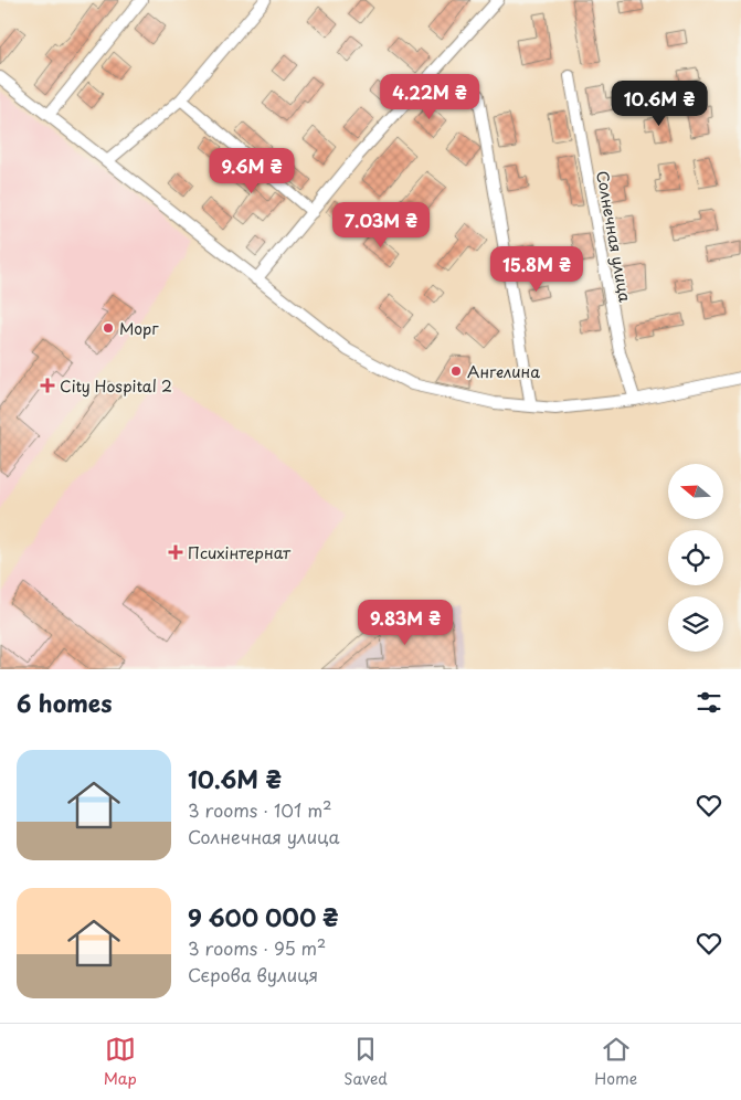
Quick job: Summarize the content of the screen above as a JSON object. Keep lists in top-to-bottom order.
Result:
{
  "streets": {
    "street": ["Солнечная улица"]
  },
  "places": {
    "other": ["Морг", "Ангелина"],
    "health": ["City Hospital 2", "Психінтернат"]
  },
  "north": "left",
  "page": {
    "price": [
      "4.22M ₴",
      "10.6M ₴",
      "9.6M ₴",
      "7.03M ₴",
      "15.8M ₴",
      "9.83M ₴"
    ],
    "heading": "6 homes",
    "list": [
      {
        "name": "10.6M ₴",
        "note": "3 rooms · 101 m² · Солнечная улица"
      },
      {
        "name": "9 600 000 ₴",
        "note": "3 rooms · 95 m² · Сєрова вулиця"
      }
    ],
    "tabs": ["Map", "Saved", "Home"]
  }
}
